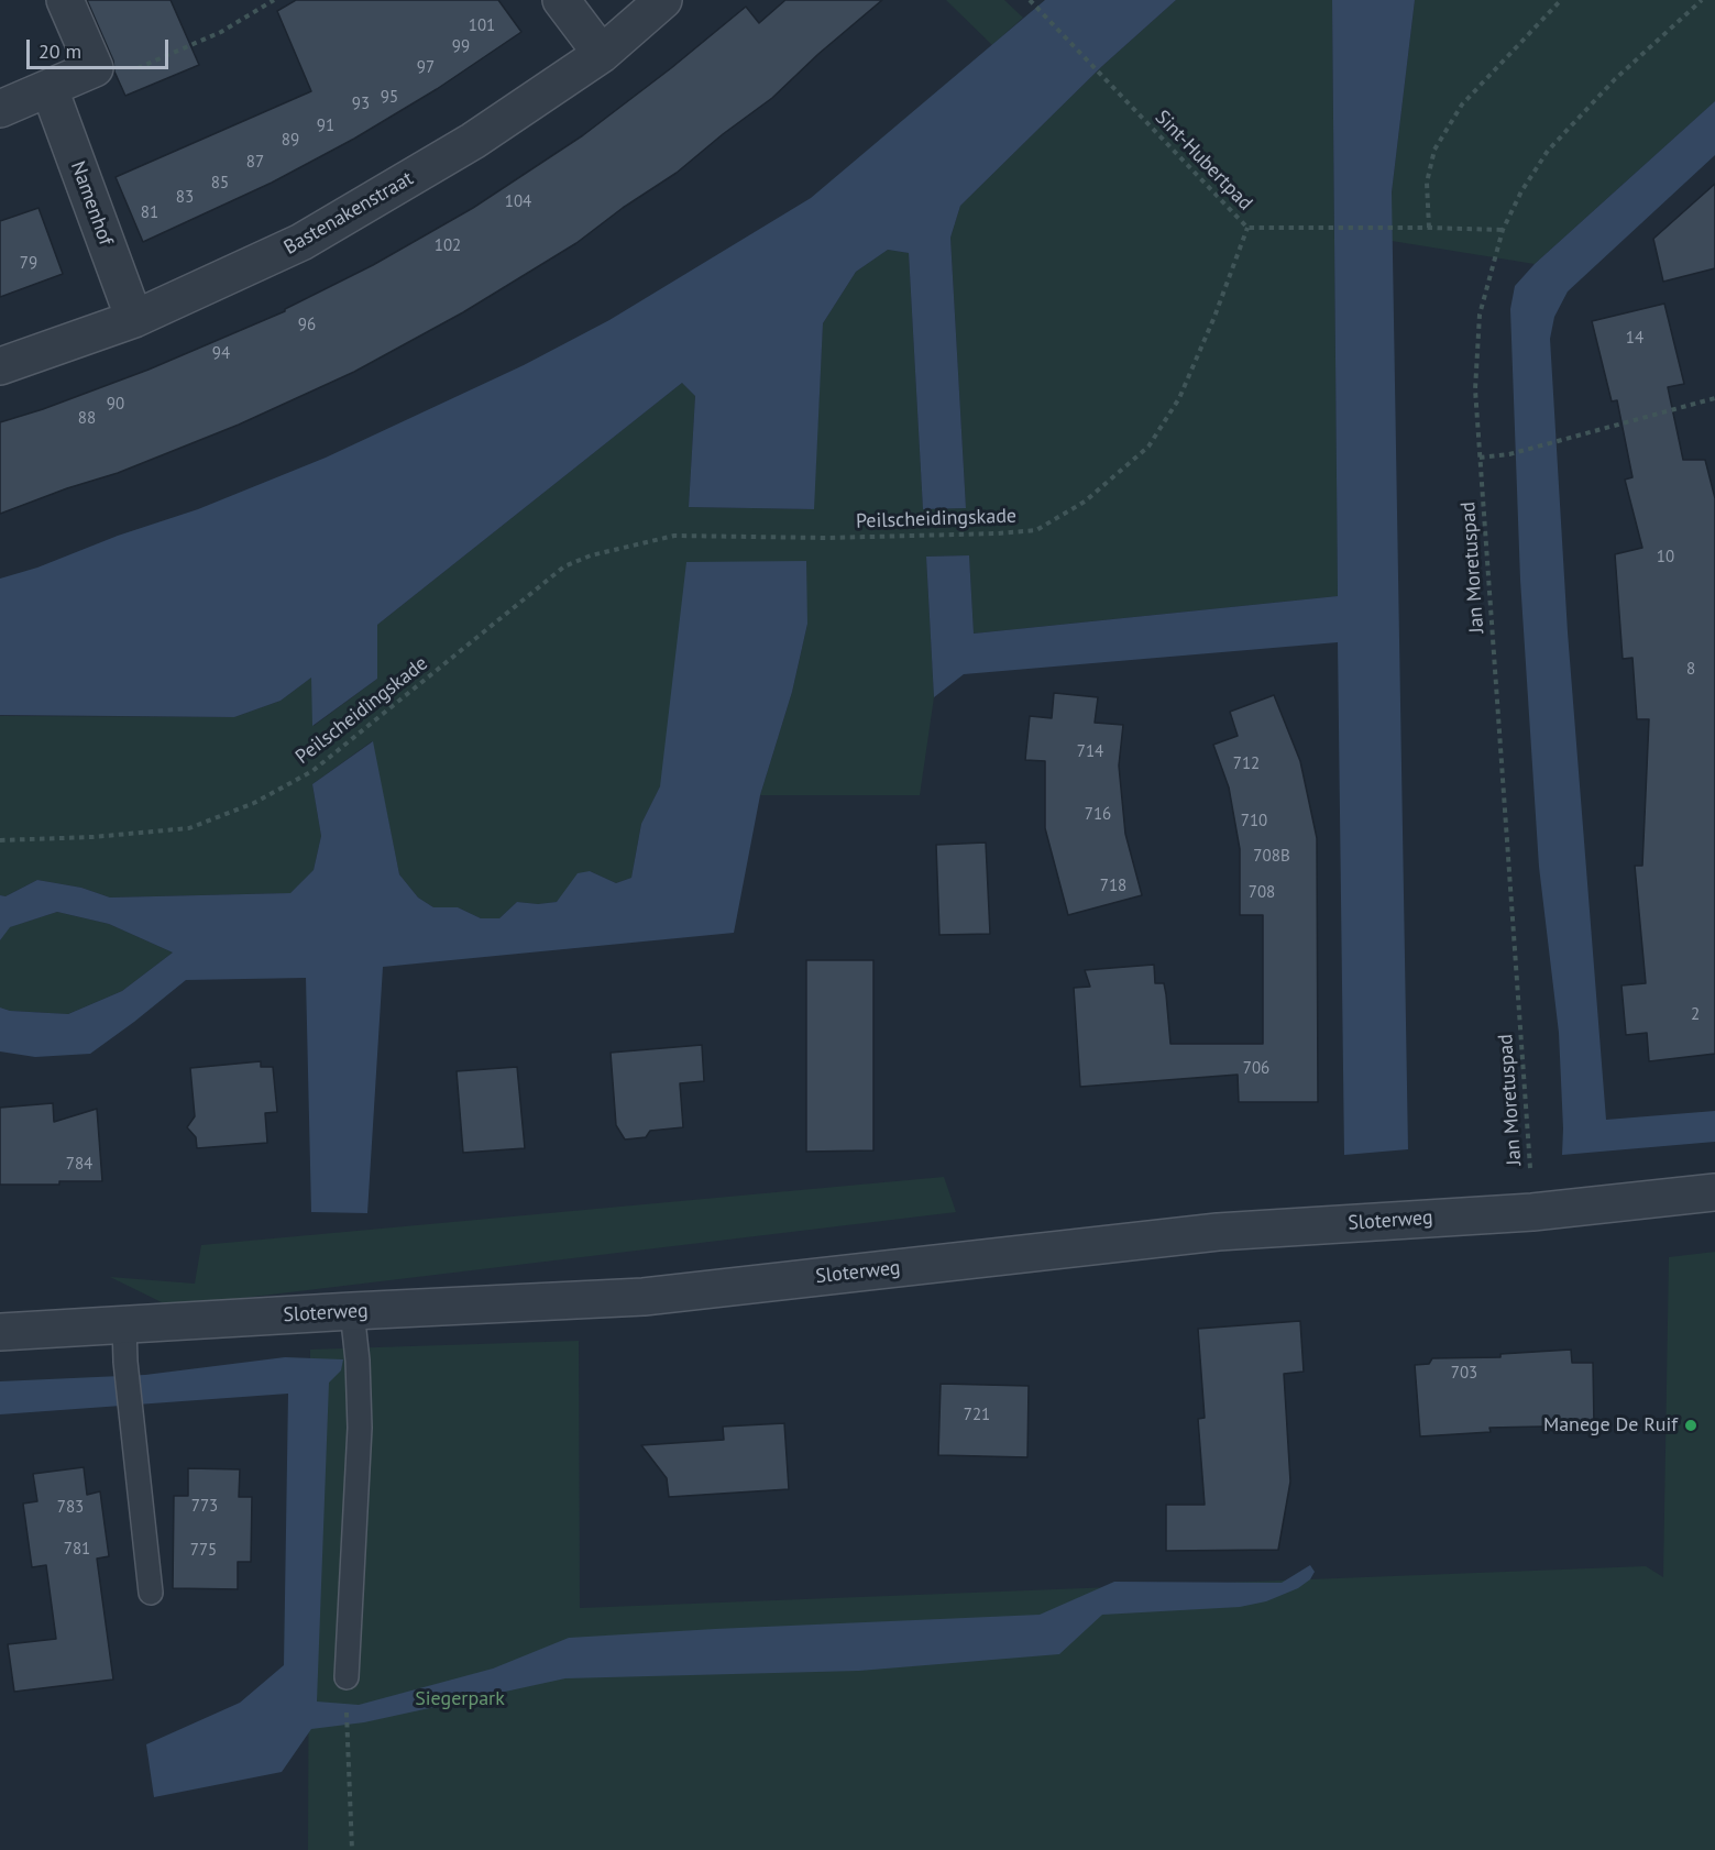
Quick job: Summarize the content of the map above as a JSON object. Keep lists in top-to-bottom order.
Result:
{
  "streets": {
    "street": ["Namenhof", "Bastenakenstraat", "Sloterweg"],
    "path": ["Sint-Hubertpad", "Peilscheidingskade", "Jan Moretuspad"]
  },
  "crossings": [
    ["Sint-Hubertpad", "Peilscheidingskade"],
    ["Sint-Hubertpad", "Jan Moretuspad"],
    ["Namenhof", "Bastenakenstraat"],
    ["Jan Moretuspad", "Sloterweg"]
  ],
  "parks": ["Siegerpark"],
  "places": ["Manege De Ruif"],
  "house_numbers": [
    "101",
    "99",
    "97",
    "95",
    "93",
    "91",
    "89",
    "87",
    "85",
    "83",
    "104",
    "81",
    "102",
    "79",
    "96",
    "14",
    "94",
    "90",
    "88",
    "10",
    "8",
    "714",
    "712",
    "716",
    "710",
    "708B",
    "718",
    "708",
    "2",
    "706",
    "784",
    "703",
    "721",
    "773",
    "783",
    "781",
    "775"
  ],
  "scale_bar": "20 m"
}
